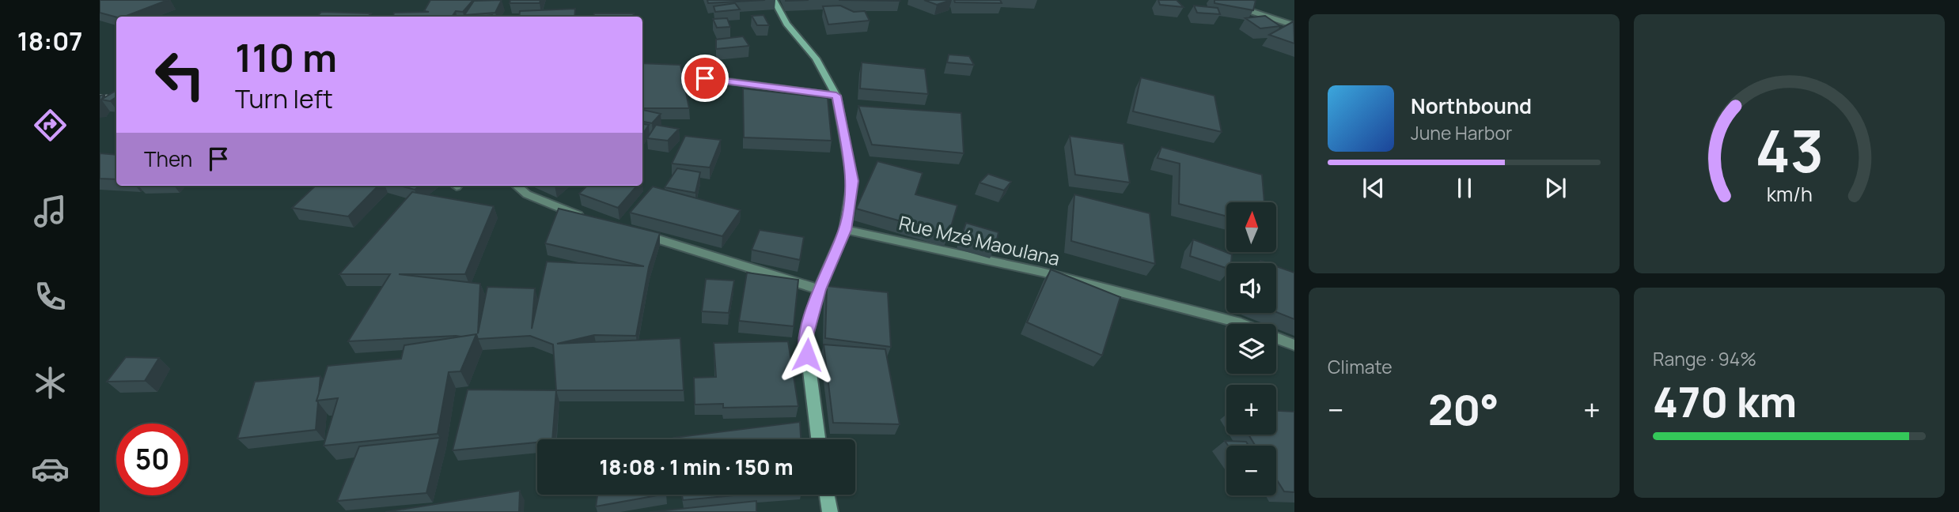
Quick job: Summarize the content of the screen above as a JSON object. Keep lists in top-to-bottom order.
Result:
{
  "streets": {
    "street": ["Rue Mzé Maoulana"]
  },
  "north": "top",
  "page": {
    "tabs": "18:07",
    "turn": ["110 m", "Turn left"],
    "song": ["Northbound", "June Harbor"],
    "then": "Then",
    "map_buttons": ["+", "−"],
    "tile": [
      "Climate",
      ["Range · 94%", "470 km"]
    ],
    "heat": ["−", "20°", "+"],
    "limit": "50",
    "trip": "18:08 · 1 min · 150 m",
    "gauge": ["43", "km/h"]
  }
}
